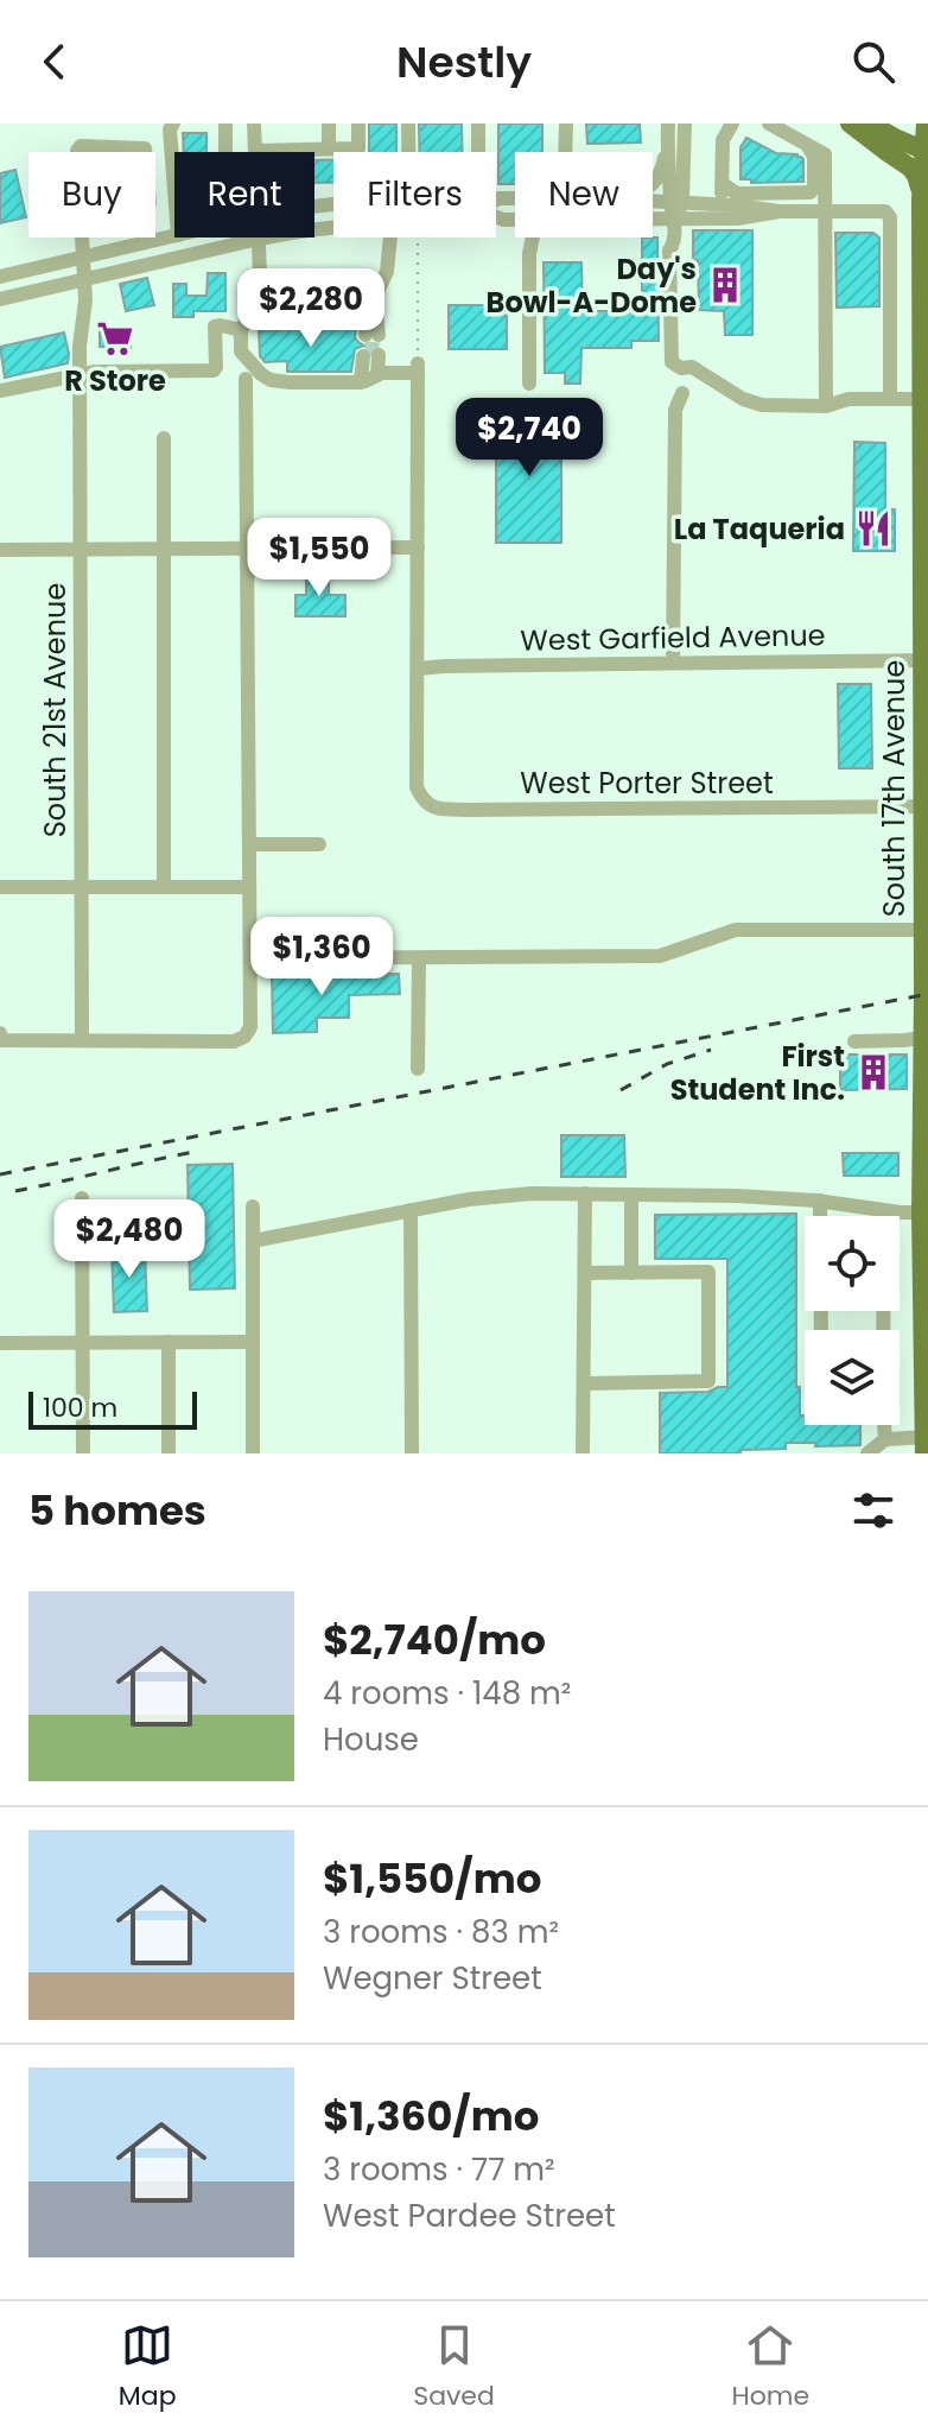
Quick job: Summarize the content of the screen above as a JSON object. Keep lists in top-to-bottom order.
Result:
{
  "streets": {
    "main road": ["South 17th Avenue"],
    "street": ["West Garfield Avenue", "South 21st Avenue", "West Porter Street"]
  },
  "crossings": [
    ["West Garfield Avenue", "West Porter Street"],
    ["West Garfield Avenue", "South 17th Avenue"],
    ["West Porter Street", "South 17th Avenue"]
  ],
  "places": {
    "building": ["Day's Bowl-A-Dome", "First Student Inc."],
    "supermarket": ["R Store"],
    "restaurant": ["La Taqueria"]
  },
  "scale_bar": "100 m",
  "page": {
    "header": "Nestly",
    "chip": [
      "Buy",
      "Rent",
      "Filters",
      "New"
    ],
    "price": [
      "$2,280",
      "$2,740",
      "$1,550",
      "$1,360",
      "$2,480"
    ],
    "scale": "100 m",
    "heading": "5 homes",
    "list": [
      {
        "name": "$2,740/mo",
        "note": "4 rooms · 148 m² · House"
      },
      {
        "name": "$1,550/mo",
        "note": "3 rooms · 83 m² · Wegner Street"
      },
      {
        "name": "$1,360/mo",
        "note": "3 rooms · 77 m² · West Pardee Street"
      }
    ],
    "tabs": ["Map", "Saved", "Home"]
  }
}
